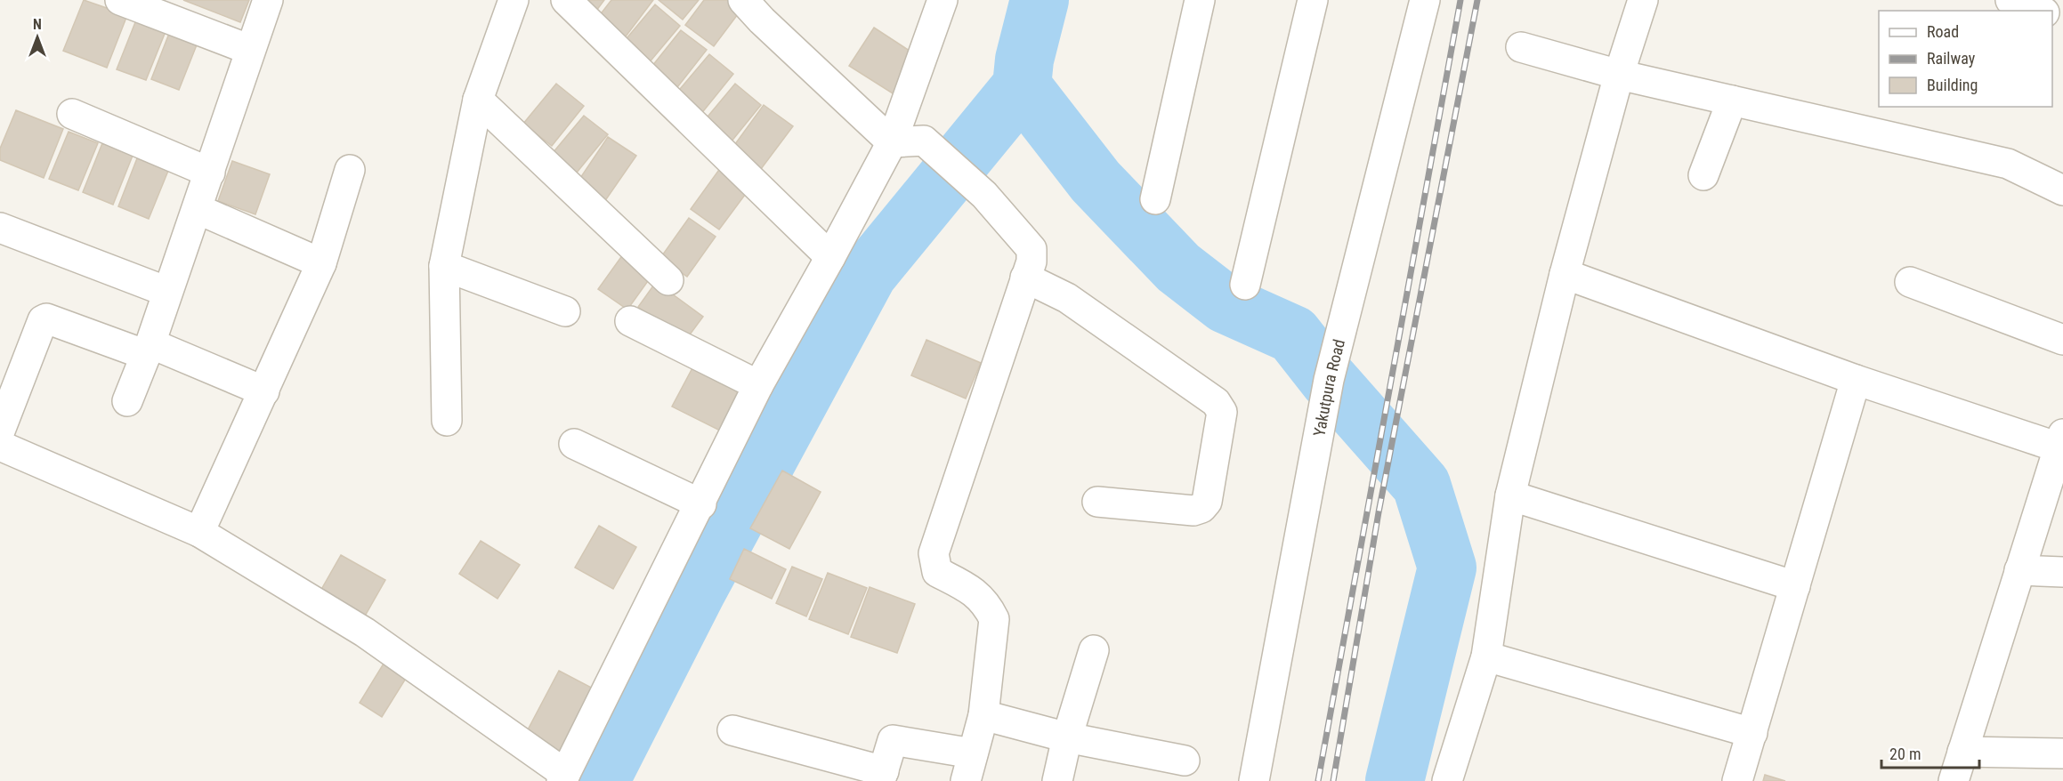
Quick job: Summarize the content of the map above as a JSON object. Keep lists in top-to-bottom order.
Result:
{
  "streets": {
    "street": ["Yakutpura Road"]
  },
  "legend": ["Road", "Railway", "Building"],
  "scale_bar": "20 m",
  "north": "top"
}
